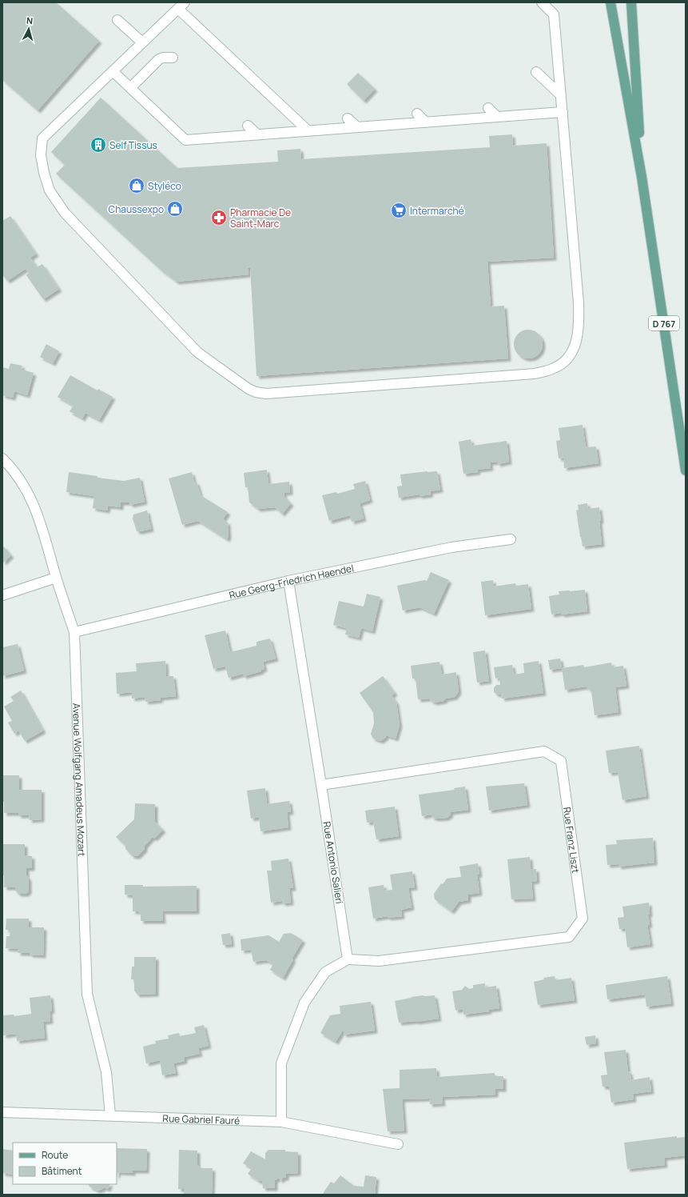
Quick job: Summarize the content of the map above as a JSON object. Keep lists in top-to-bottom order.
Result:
{
  "streets": {
    "main road": ["D 767"],
    "street": [
      "Rue Georg-Friedrich Haendel",
      "Avenue Wolfgang Amadeus Mozart",
      "Rue Franz Liszt",
      "Rue Antonio Salieri",
      "Rue Gabriel Fauré"
    ]
  },
  "crossings": [
    ["Rue Georg-Friedrich Haendel", "Avenue Wolfgang Amadeus Mozart"],
    ["Rue Georg-Friedrich Haendel", "Rue Antonio Salieri"],
    ["Avenue Wolfgang Amadeus Mozart", "Rue Gabriel Fauré"],
    ["Rue Franz Liszt", "Rue Antonio Salieri"]
  ],
  "places": {
    "building": ["Self Tissus"],
    "shop": ["Styléco", "Chaussexpo"],
    "supermarket": ["Intermarché"],
    "pharmacy": ["Pharmacie De Saint-Marc"]
  },
  "legend": ["Route", "Bâtiment"],
  "north": "top"
}
